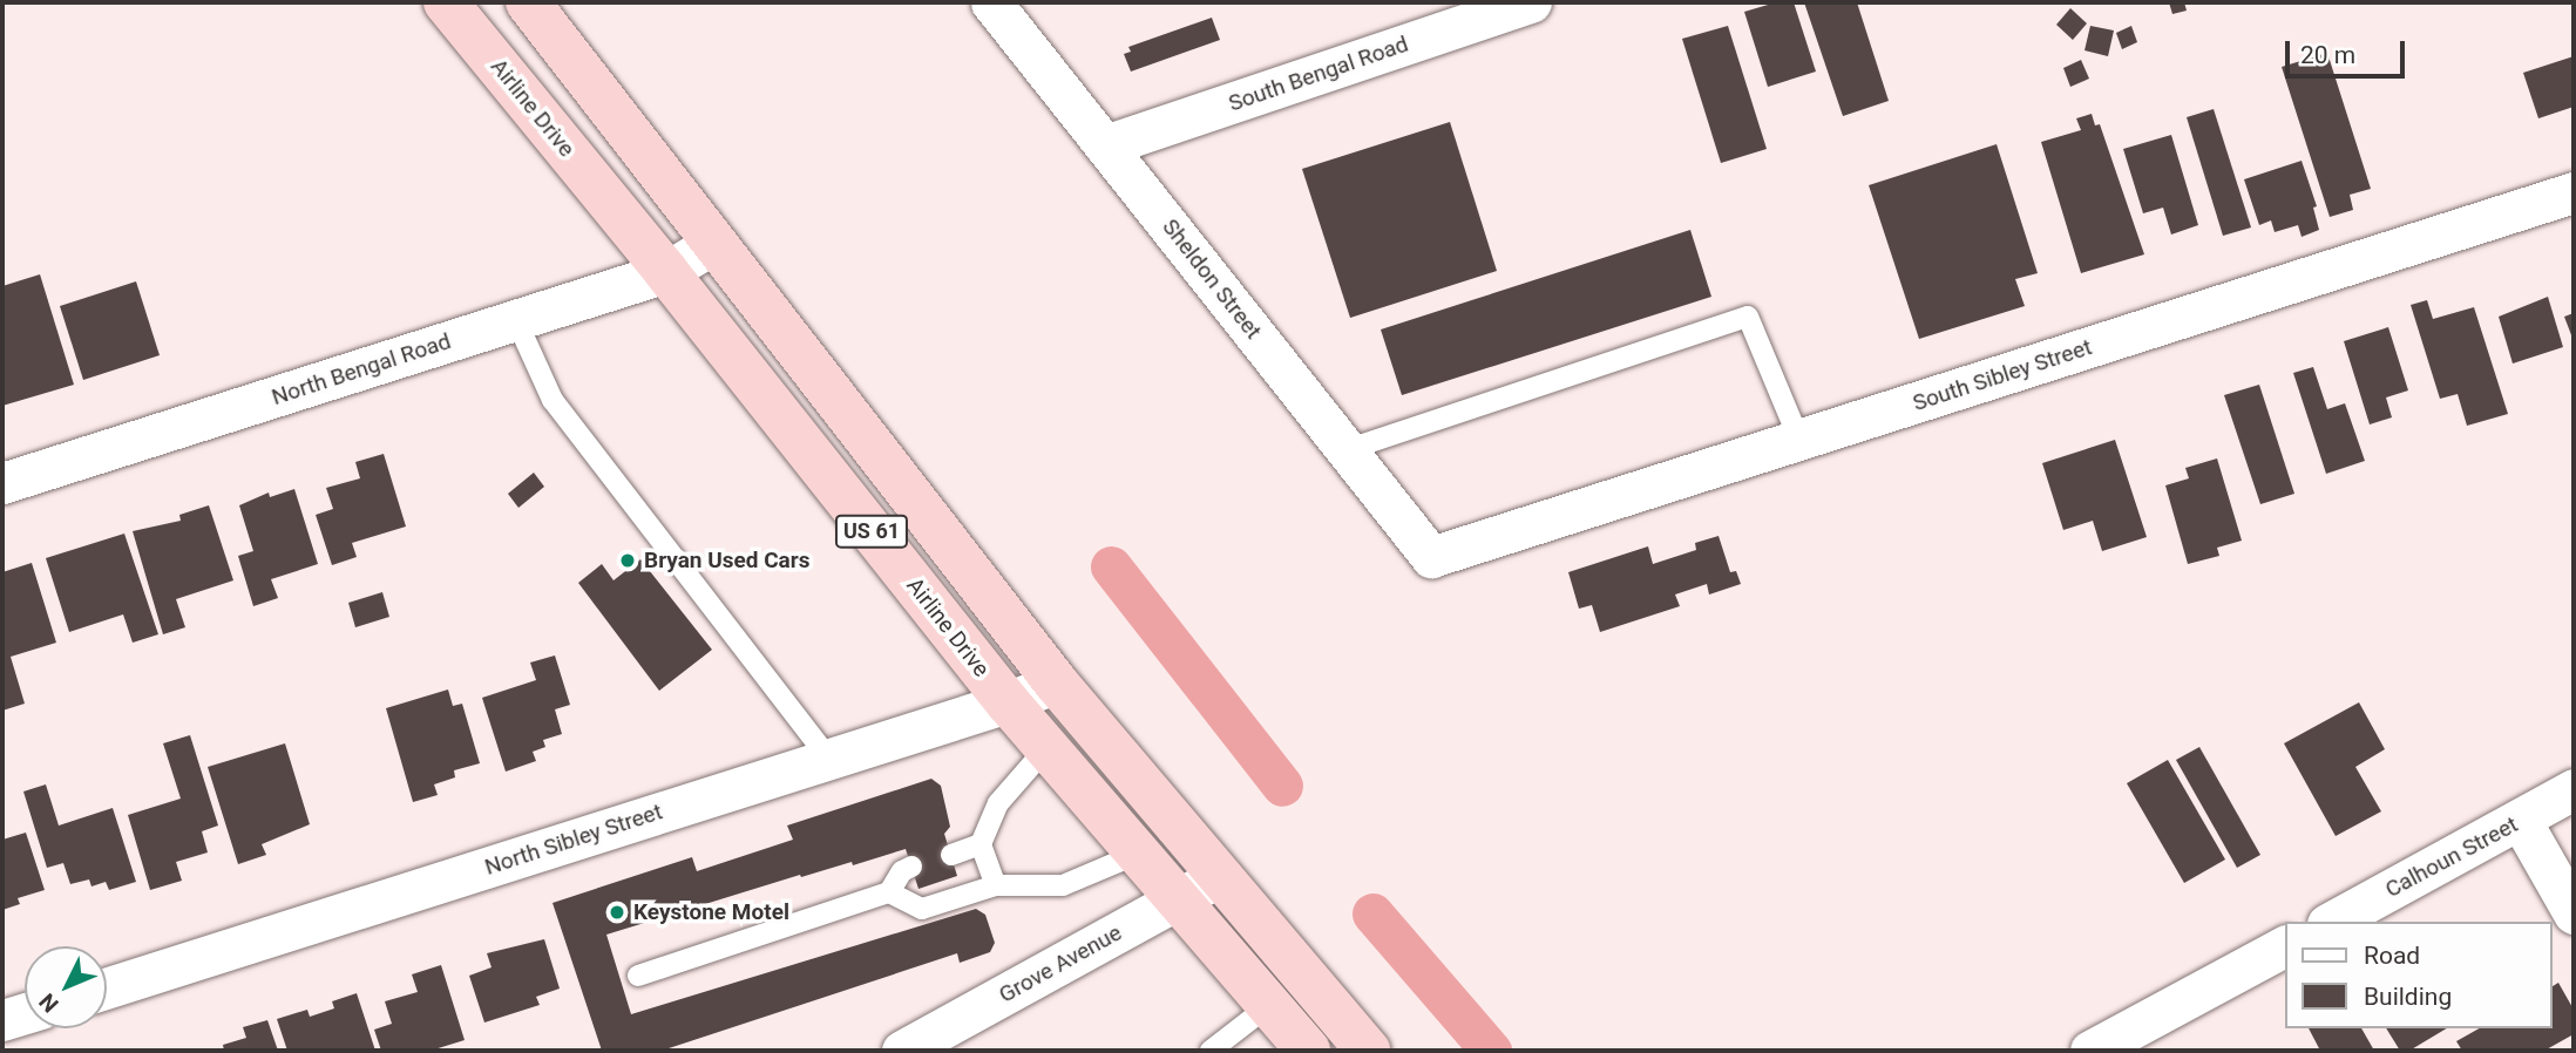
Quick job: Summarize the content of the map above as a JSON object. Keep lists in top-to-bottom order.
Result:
{
  "streets": {
    "highway": ["Airline Drive", "US 61"],
    "street": [
      "South Bengal Road",
      "Sheldon Street",
      "North Bengal Road",
      "South Sibley Street",
      "North Sibley Street",
      "Calhoun Street",
      "Grove Avenue"
    ]
  },
  "crossings": [
    ["South Bengal Road", "Sheldon Street"],
    ["Airline Drive", "North Bengal Road"],
    ["Airline Drive", "North Sibley Street"],
    ["Airline Drive", "Grove Avenue"],
    ["Sheldon Street", "South Sibley Street"],
    ["North Bengal Road", "US 61"],
    ["US 61", "North Sibley Street"],
    ["US 61", "Grove Avenue"]
  ],
  "places": ["Bryan Used Cars", "Keystone Motel"],
  "legend": ["Road", "Building"],
  "scale_bar": "20 m",
  "north": "bottom left"
}
